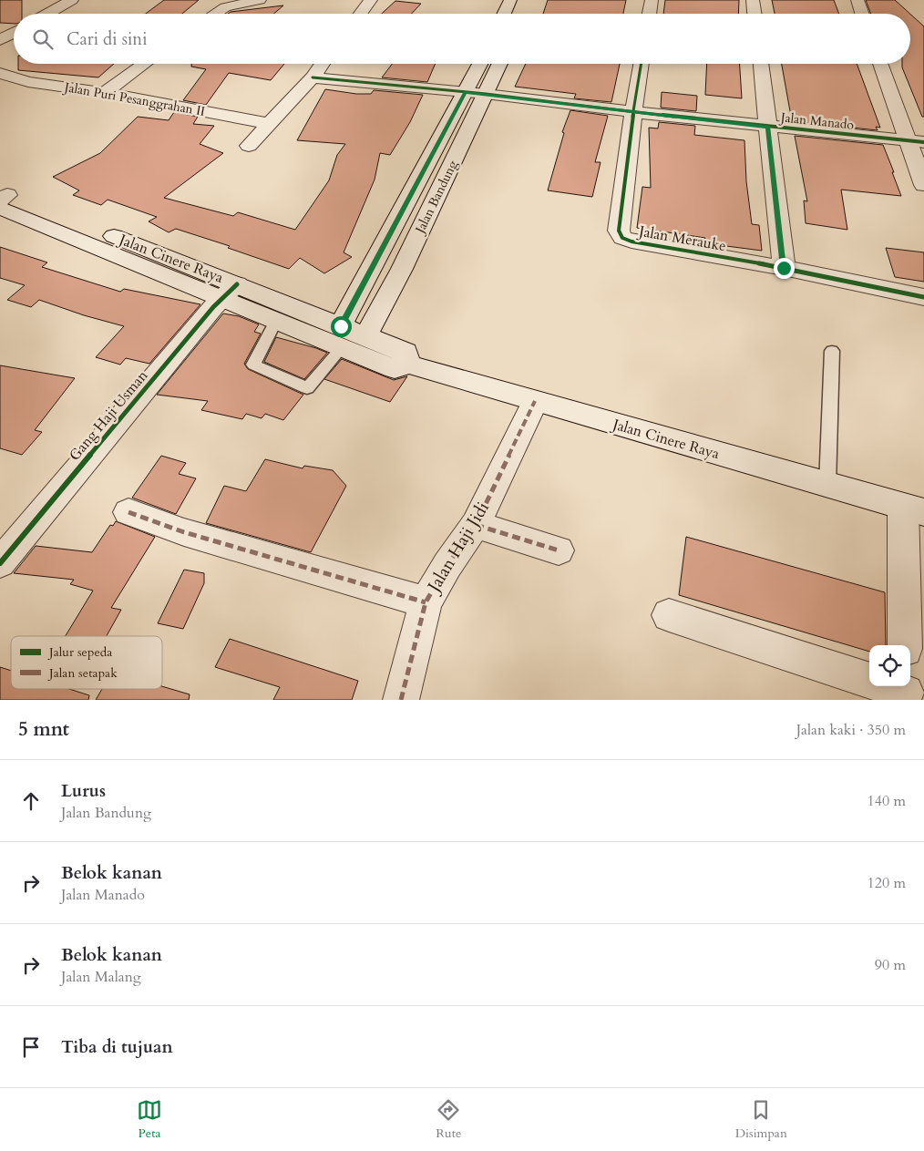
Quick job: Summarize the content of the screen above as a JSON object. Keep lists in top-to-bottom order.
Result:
{
  "streets": {
    "street": [
      "Jalan Puri Pesanggrahan II",
      "Jalan Manado",
      "Jalan Bandung",
      "Jalan Merauke",
      "Jalan Cinere Raya",
      "Gang Haji Usman",
      "Jalan Haji Jidi"
    ]
  },
  "crossings": [
    ["Jalan Manado", "Jalan Bandung"],
    ["Jalan Manado", "Jalan Merauke"],
    ["Jalan Bandung", "Jalan Cinere Raya"],
    ["Jalan Cinere Raya", "Gang Haji Usman"],
    ["Jalan Cinere Raya", "Jalan Haji Jidi"]
  ],
  "legend": ["Jalur sepeda", "Jalan setapak"],
  "page": {
    "search": "Cari di sini",
    "heading": ["5 mnt", "Jalan kaki · 350 m"],
    "list": [
      ["Lurus", "Jalan Bandung", "140 m"],
      ["Belok kanan", "Jalan Manado", "120 m"],
      ["Belok kanan", "Jalan Malang", "90 m"],
      "Tiba di tujuan"
    ],
    "nav": ["Peta", "Rute", "Disimpan"]
  }
}
